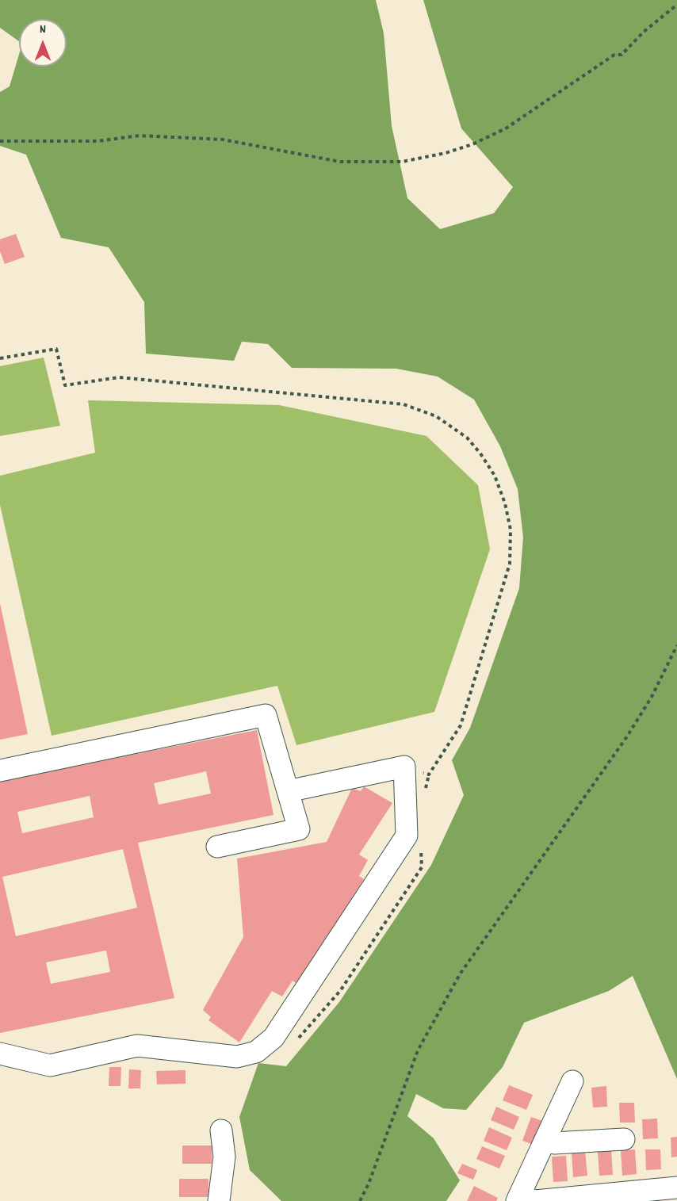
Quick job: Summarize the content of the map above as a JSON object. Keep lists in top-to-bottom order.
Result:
{
  "north": "top"
}
